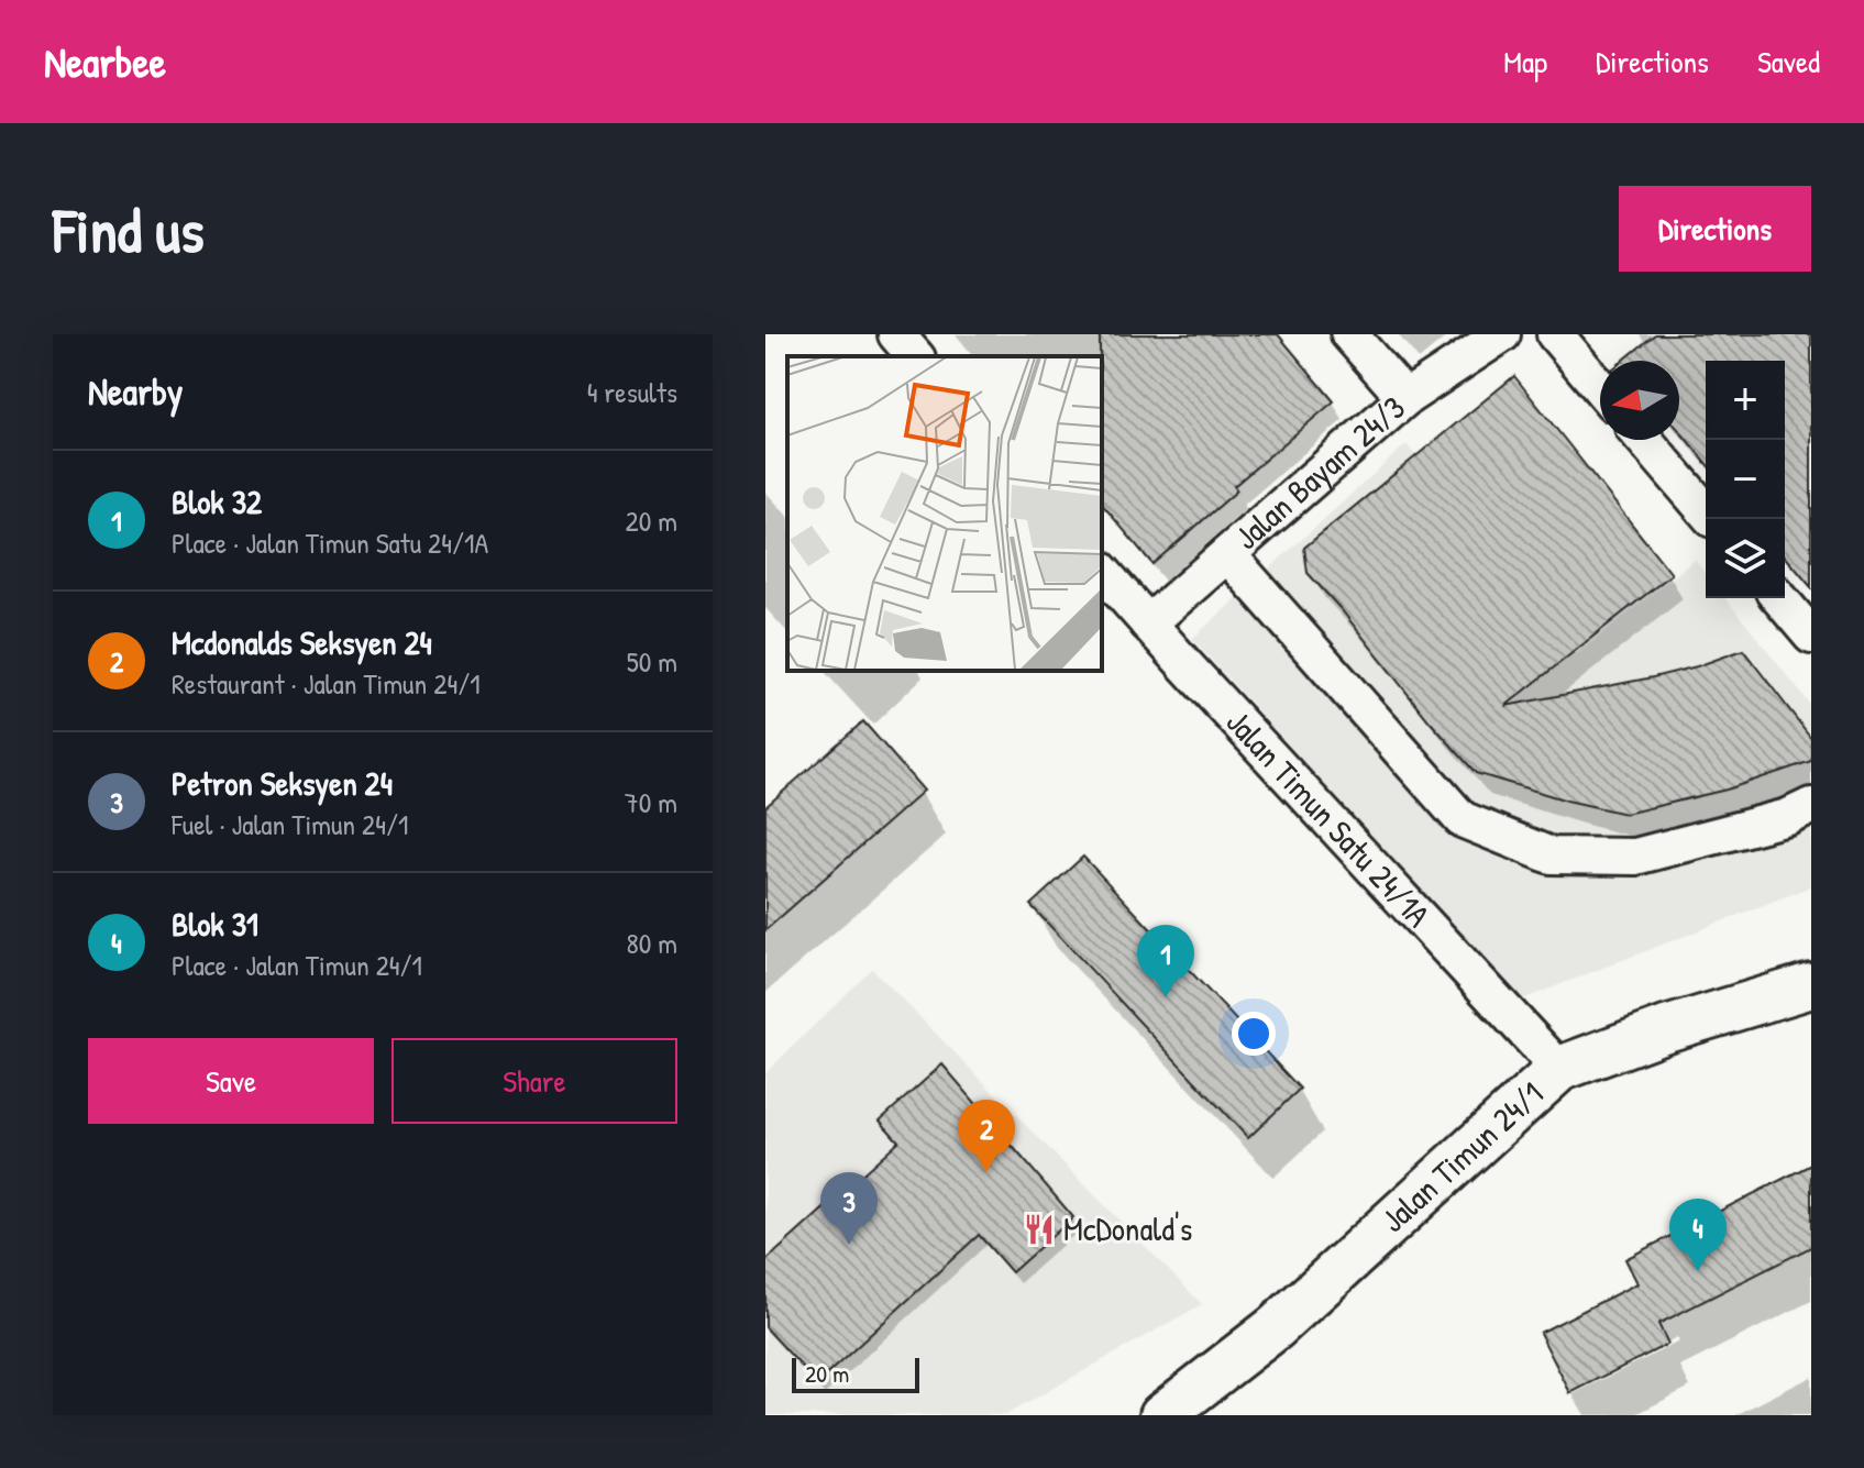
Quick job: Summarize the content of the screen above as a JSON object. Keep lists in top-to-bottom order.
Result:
{
  "streets": {
    "street": ["Jalan Bayam 24/3", "Jalan Timun Satu 24/1A", "Jalan Timun 24/1"]
  },
  "crossings": [
    ["Jalan Bayam 24/3", "Jalan Timun Satu 24/1A"],
    ["Jalan Timun Satu 24/1A", "Jalan Timun 24/1"]
  ],
  "places": {
    "restaurant": ["McDonald's"]
  },
  "scale_bar": "20 m",
  "north": "left",
  "page": {
    "header": "Nearbee",
    "nav": ["Map", "Directions", "Saved"],
    "buttons": [
      "Directions",
      ["Save", "Share"]
    ],
    "title": "Find us",
    "heading": ["Nearby", "4 results"],
    "map_buttons": ["+", "−"],
    "list": [
      {
        "mark": "1",
        "name": "Blok 32",
        "note": "Place · Jalan Timun Satu 24/1A",
        "value": "20 m"
      },
      {
        "mark": "2",
        "name": "Mcdonalds Seksyen 24",
        "note": "Restaurant · Jalan Timun 24/1",
        "value": "50 m"
      },
      {
        "mark": "3",
        "name": "Petron Seksyen 24",
        "note": "Fuel · Jalan Timun 24/1",
        "value": "70 m"
      },
      {
        "mark": "4",
        "name": "Blok 31",
        "note": "Place · Jalan Timun 24/1",
        "value": "80 m"
      }
    ],
    "pins": [
      "1",
      "2",
      "3",
      "4"
    ],
    "scale": "20 m"
  }
}
